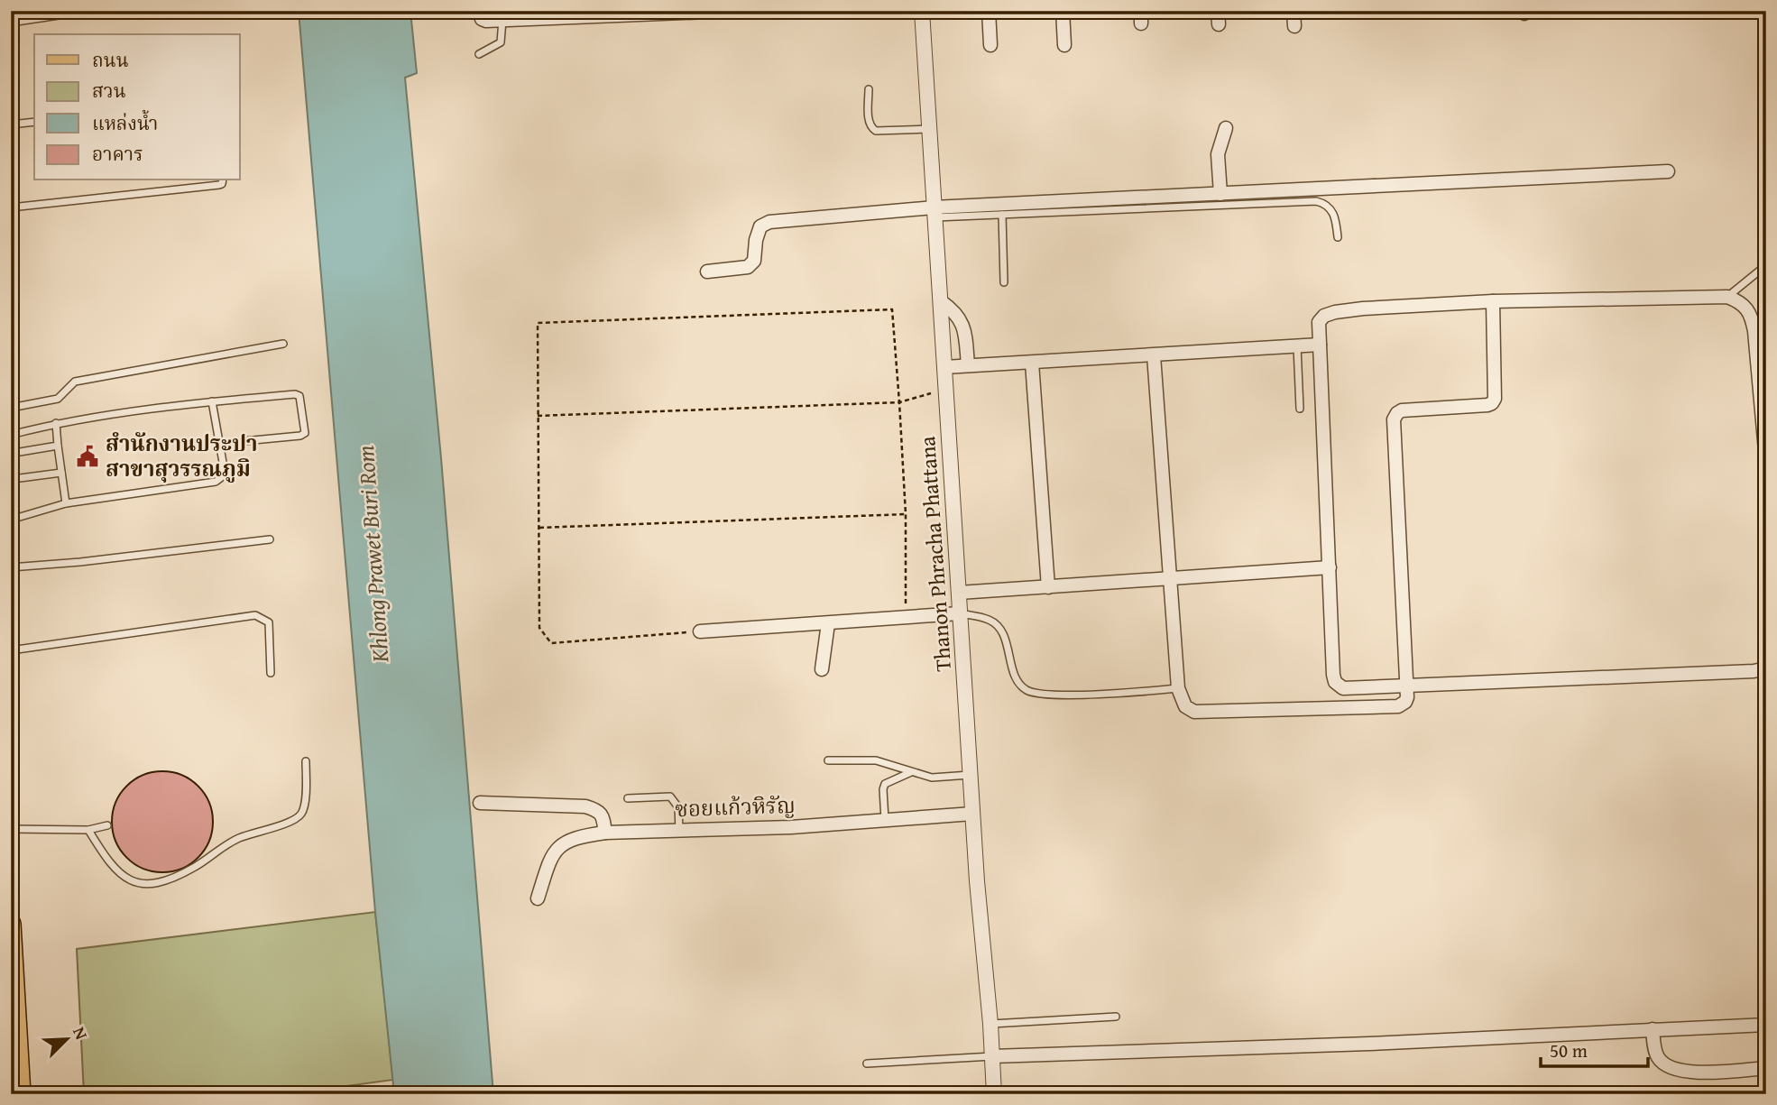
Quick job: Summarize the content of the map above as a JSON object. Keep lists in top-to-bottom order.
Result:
{
  "streets": {
    "street": ["Thanon Phracha Phattana", "ซอยแก้วหิรัญ"]
  },
  "crossings": [
    ["Thanon Phracha Phattana", "ซอยแก้วหิรัญ"]
  ],
  "water": ["Khlong Prawet Buri Rom"],
  "places": {
    "public building": ["สำนักงานประปา สาขาสุวรรณภูมิ"]
  },
  "legend": [
    "ถนน",
    "สวน",
    "แหล่งน้ำ",
    "อาคาร"
  ],
  "scale_bar": "50 m",
  "north": "top right"
}
